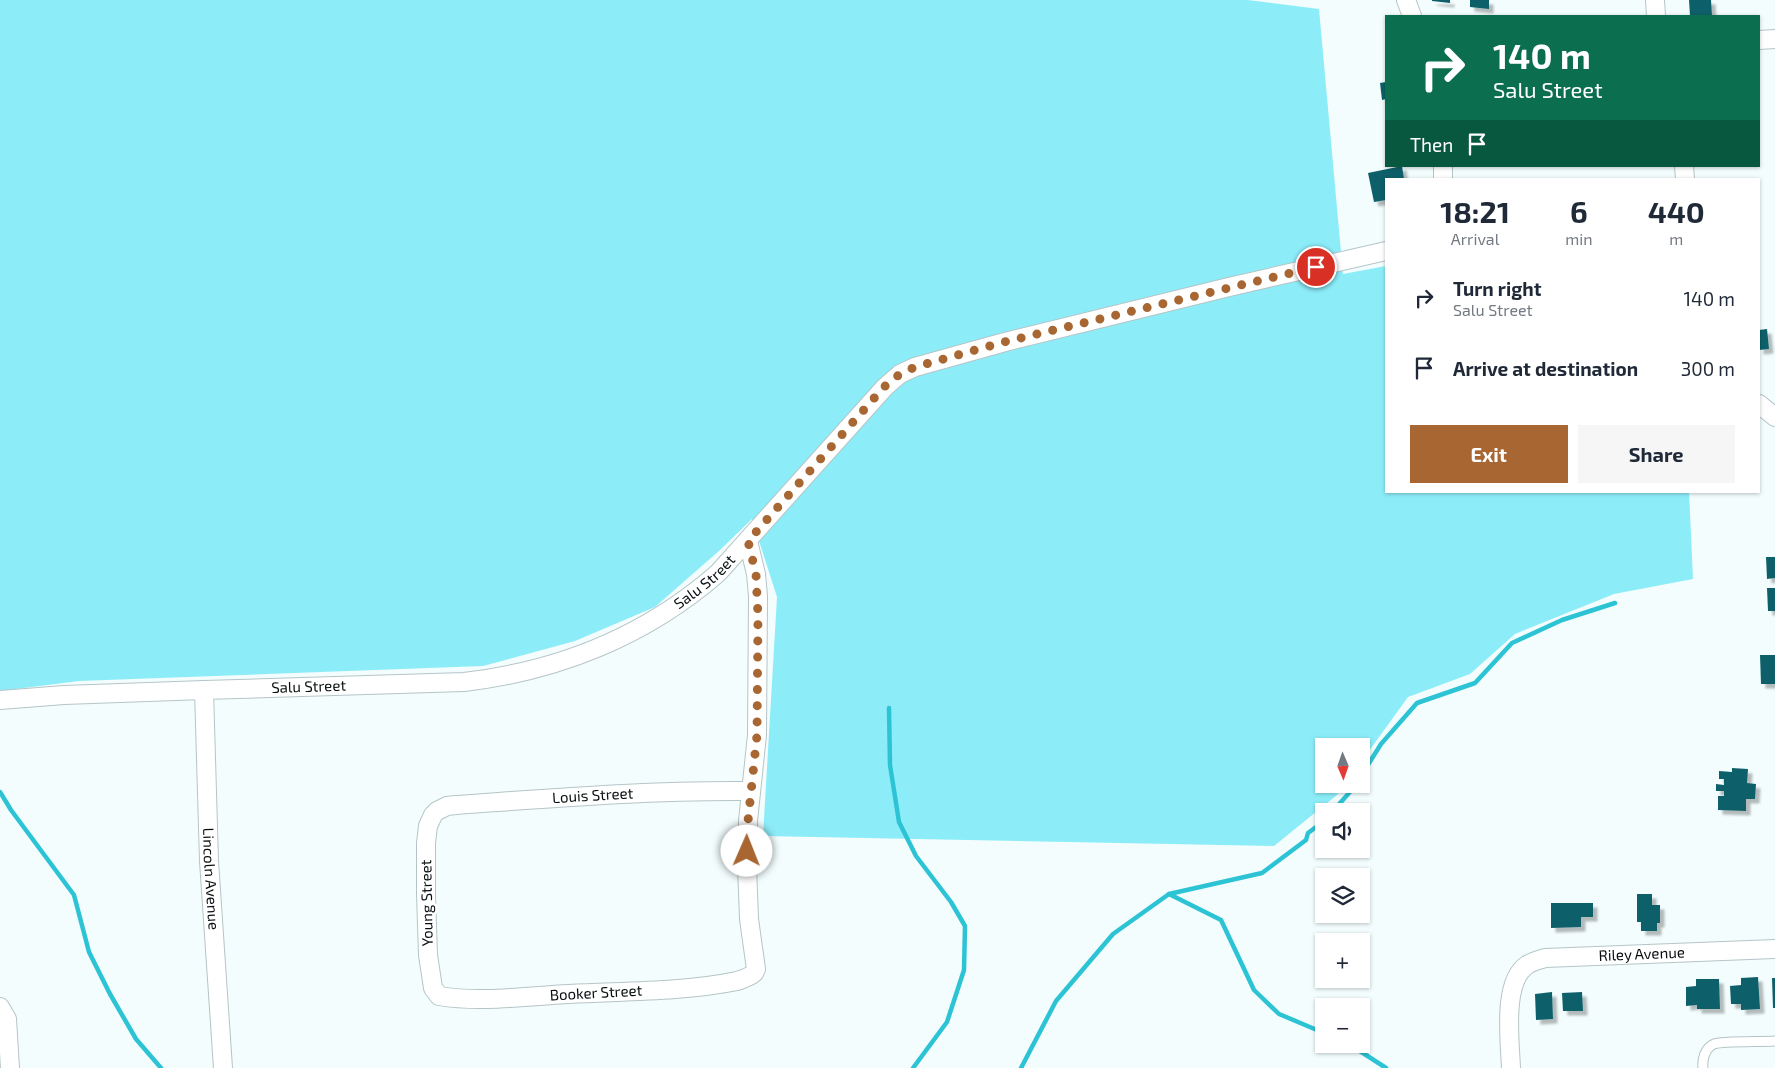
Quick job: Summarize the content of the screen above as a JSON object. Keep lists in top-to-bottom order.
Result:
{
  "streets": {
    "street": [
      "Salu Street",
      "Louis Street",
      "Lincoln Avenue",
      "Young Street",
      "Riley Avenue",
      "Booker Street"
    ]
  },
  "crossings": [
    ["Salu Street", "Lincoln Avenue"],
    ["Louis Street", "Young Street"],
    ["Louis Street", "Booker Street"],
    ["Young Street", "Booker Street"]
  ],
  "north": "bottom",
  "page": {
    "turn": ["140 m", "Salu Street"],
    "then": "Then",
    "eta": [
      "18:21",
      "Arrival",
      "6",
      "min",
      "440",
      "m"
    ],
    "list": [
      {
        "name": "Turn right",
        "note": "Salu Street",
        "value": "140 m"
      },
      {
        "name": "Arrive at destination",
        "value": "300 m"
      }
    ],
    "buttons": ["Exit", "Share"],
    "map_buttons": ["+", "−"]
  }
}
